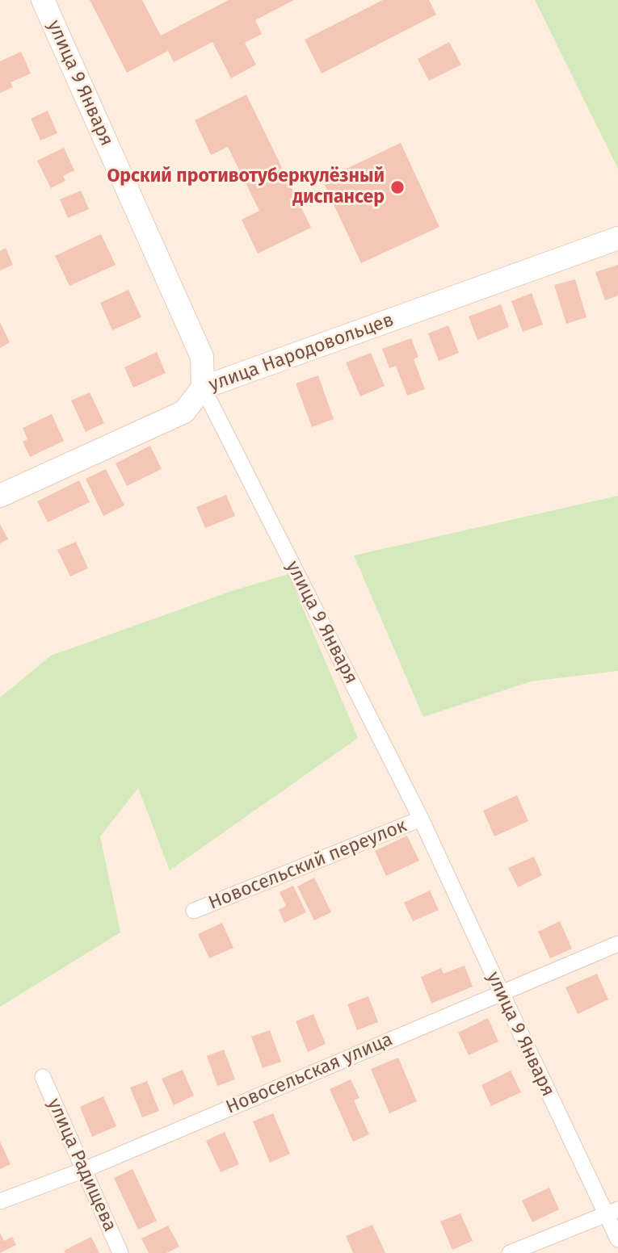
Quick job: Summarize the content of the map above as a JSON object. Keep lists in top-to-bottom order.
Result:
{
  "streets": {
    "main road": ["улица 9 Января", "улица Народовольцев"],
    "street": ["Новосельский переулок", "Новосельская улица", "улица Радищева"]
  },
  "crossings": [
    ["улица 9 Января", "улица Народовольцев"],
    ["улица 9 Января", "Новосельский переулок"],
    ["улица 9 Января", "Новосельская улица"],
    ["Новосельская улица", "улица Радищева"]
  ],
  "places": ["Орский противотуберкулёзный диспансер"]
}
